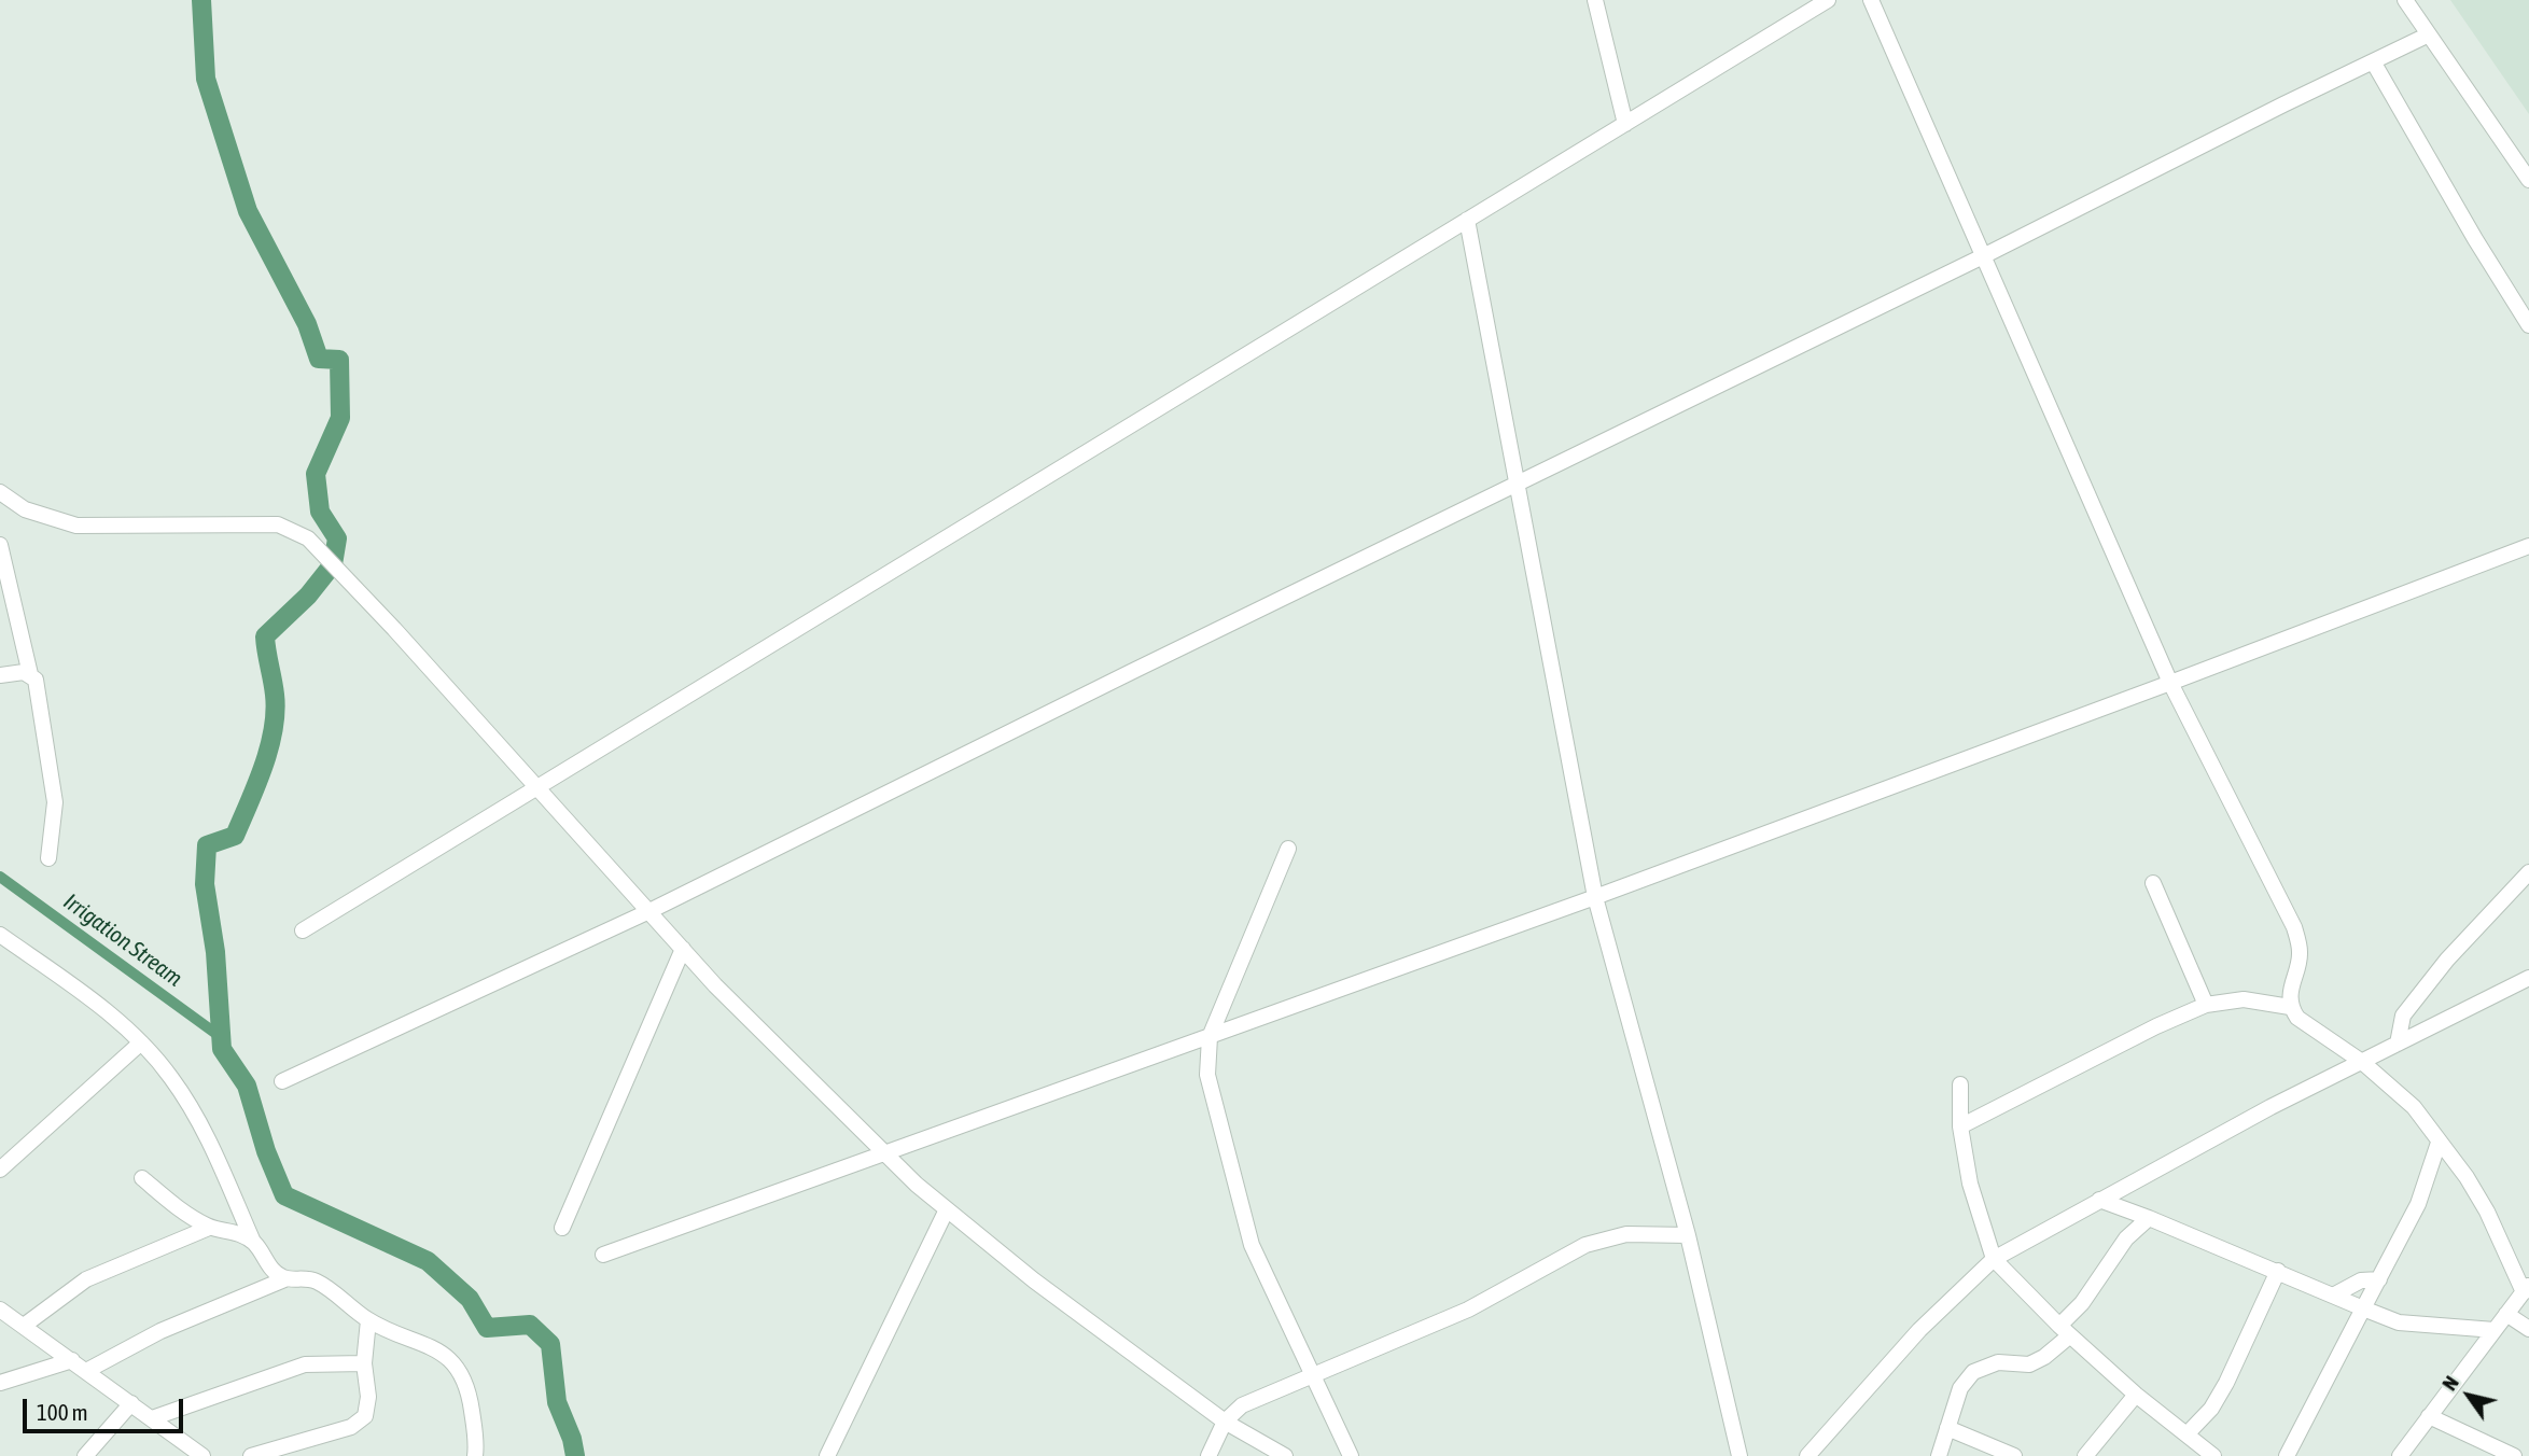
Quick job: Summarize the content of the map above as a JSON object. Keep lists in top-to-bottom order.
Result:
{
  "water": ["Irrigation Stream"],
  "scale_bar": "100 m",
  "north": "top left"
}
